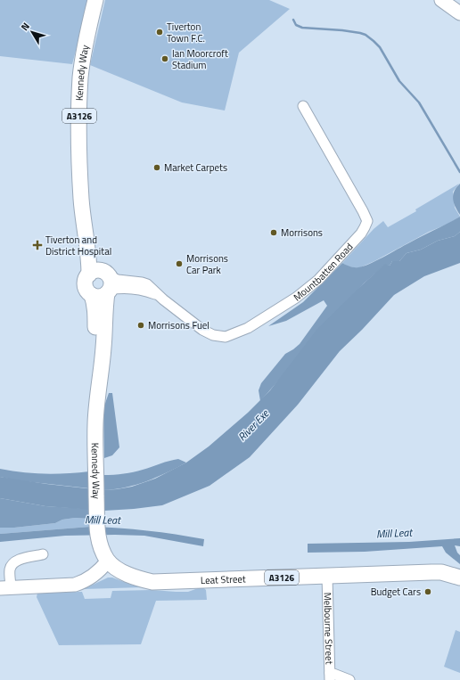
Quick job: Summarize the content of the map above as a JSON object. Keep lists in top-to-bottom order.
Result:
{
  "streets": {
    "main road": ["Kennedy Way", "A3126", "Leat Street"],
    "street": ["Mountbatten Road", "Melbourne Street"]
  },
  "crossings": [
    ["Kennedy Way", "A3126"],
    ["Kennedy Way", "Mountbatten Road"],
    ["Kennedy Way", "Leat Street"],
    ["A3126", "Mountbatten Road"],
    ["Leat Street", "Melbourne Street"]
  ],
  "water": ["River Exe", "Mill Leat"],
  "places": {
    "other": [
      "Tiverton Town F.C.",
      "Ian Moorcroft Stadium",
      "Market Carpets",
      "Morrisons",
      "Morrisons Car Park",
      "Morrisons Fuel",
      "Budget Cars"
    ],
    "health": ["Tiverton and District Hospital"]
  },
  "north": "top left"
}
